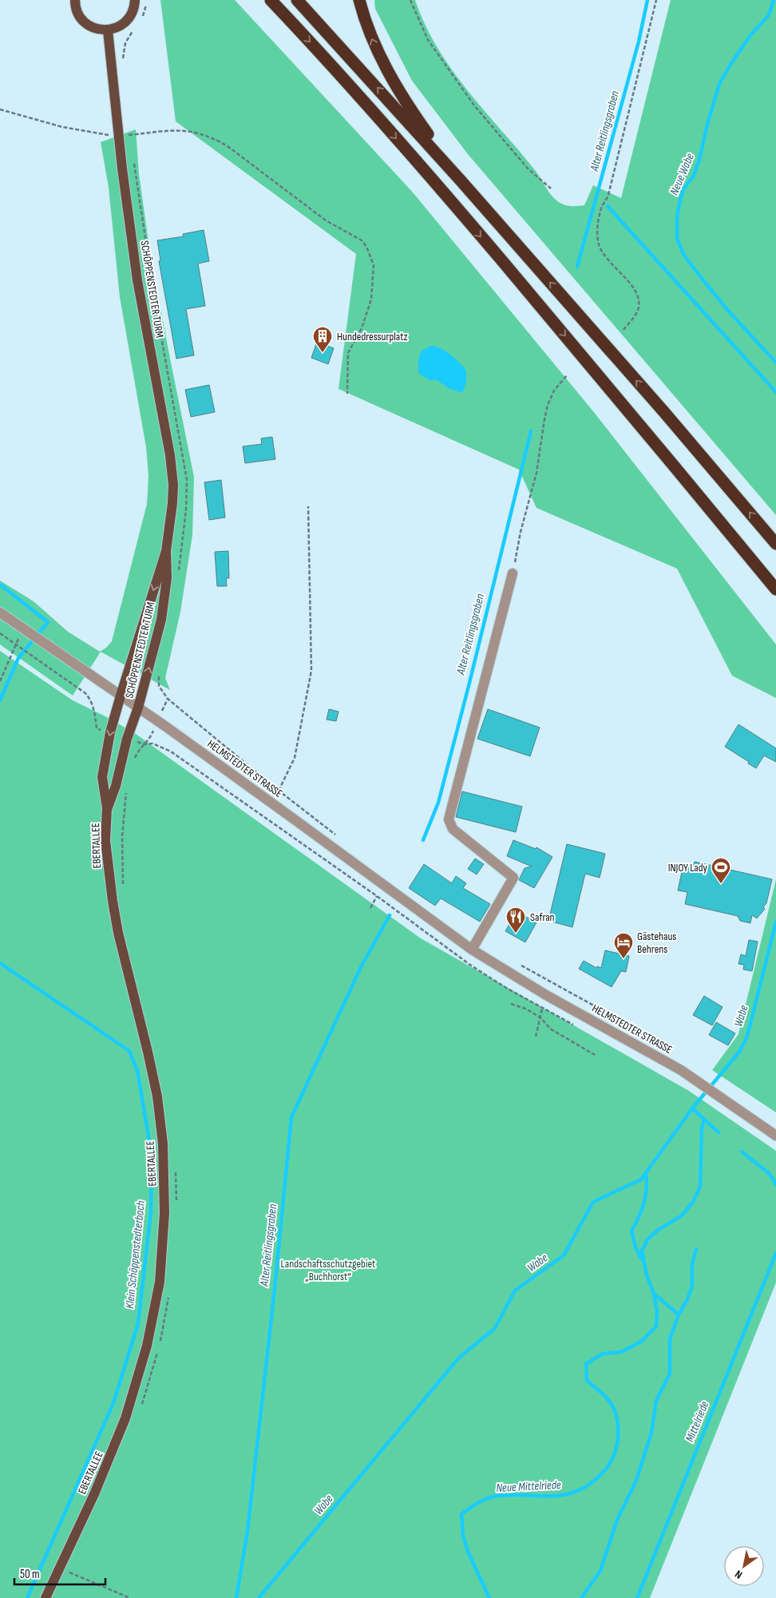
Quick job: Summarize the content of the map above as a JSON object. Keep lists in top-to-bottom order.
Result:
{
  "streets": {
    "main road": ["SCHÖPPENSTEDTER TURM", "EBERTALLEE"],
    "street": ["HELMSTEDTER STRASSE"]
  },
  "crossings": [
    ["SCHÖPPENSTEDTER TURM", "HELMSTEDTER STRASSE"],
    ["SCHÖPPENSTEDTER TURM", "EBERTALLEE"],
    ["HELMSTEDTER STRASSE", "EBERTALLEE"]
  ],
  "water": [
    "Alter Reitlingsgraben",
    "Neue Wabe",
    "Wabe",
    "Klein Schöppenstedterbach",
    "Mittelriede",
    "Neue Mittelriede"
  ],
  "parks": ["Landschaftsschutzgebiet „Buchhorst“"],
  "places": {
    "building": ["Hundedressurplatz"],
    "sports": ["INJOY Lady"],
    "restaurant": ["Safran"],
    "hotel": ["Gästehaus Behrens"]
  },
  "scale_bar": "50 m",
  "north": "bottom left"
}
